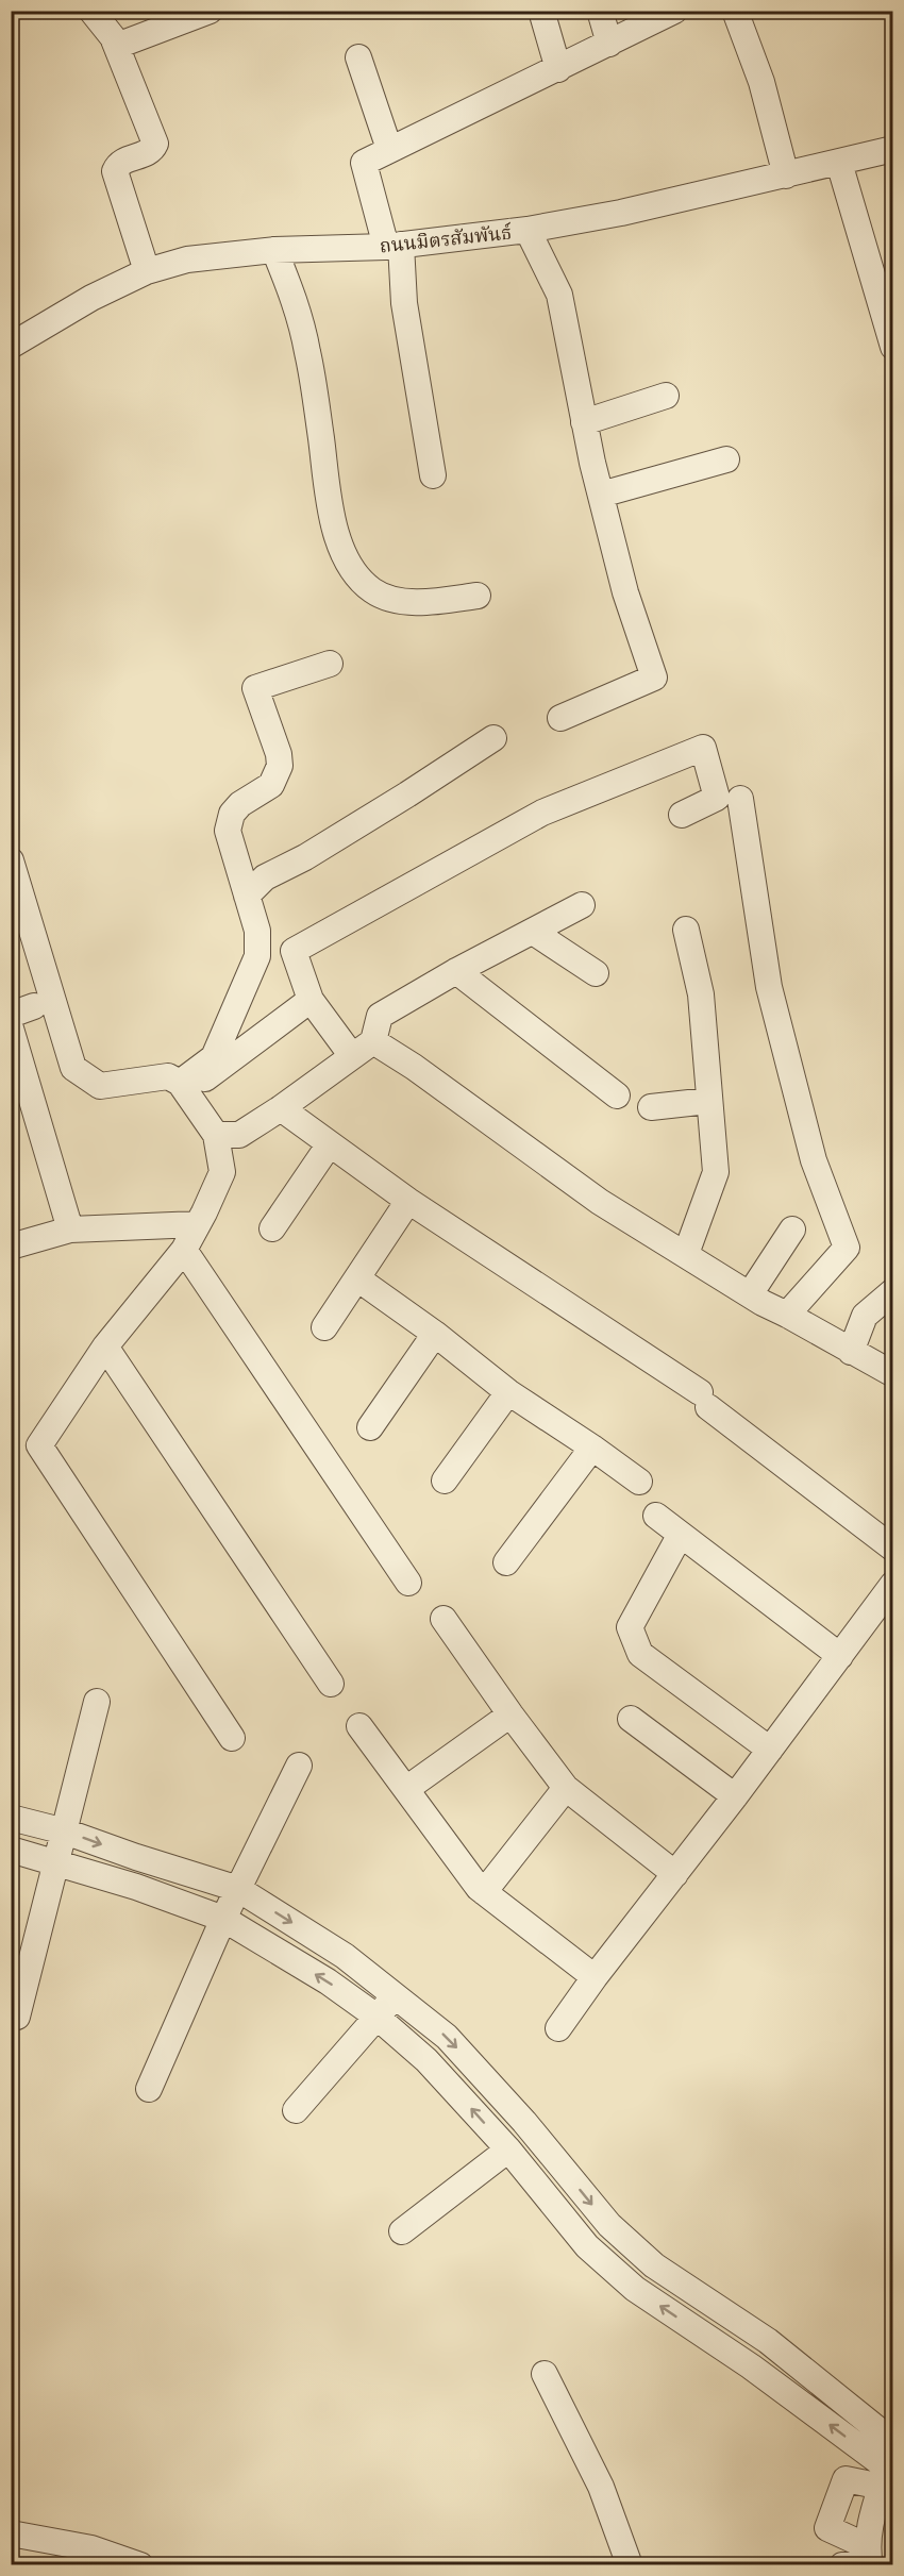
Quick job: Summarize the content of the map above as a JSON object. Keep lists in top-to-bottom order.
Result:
{
  "streets": {
    "street": ["ถนนมิตรสัมพันธ์"]
  }
}
